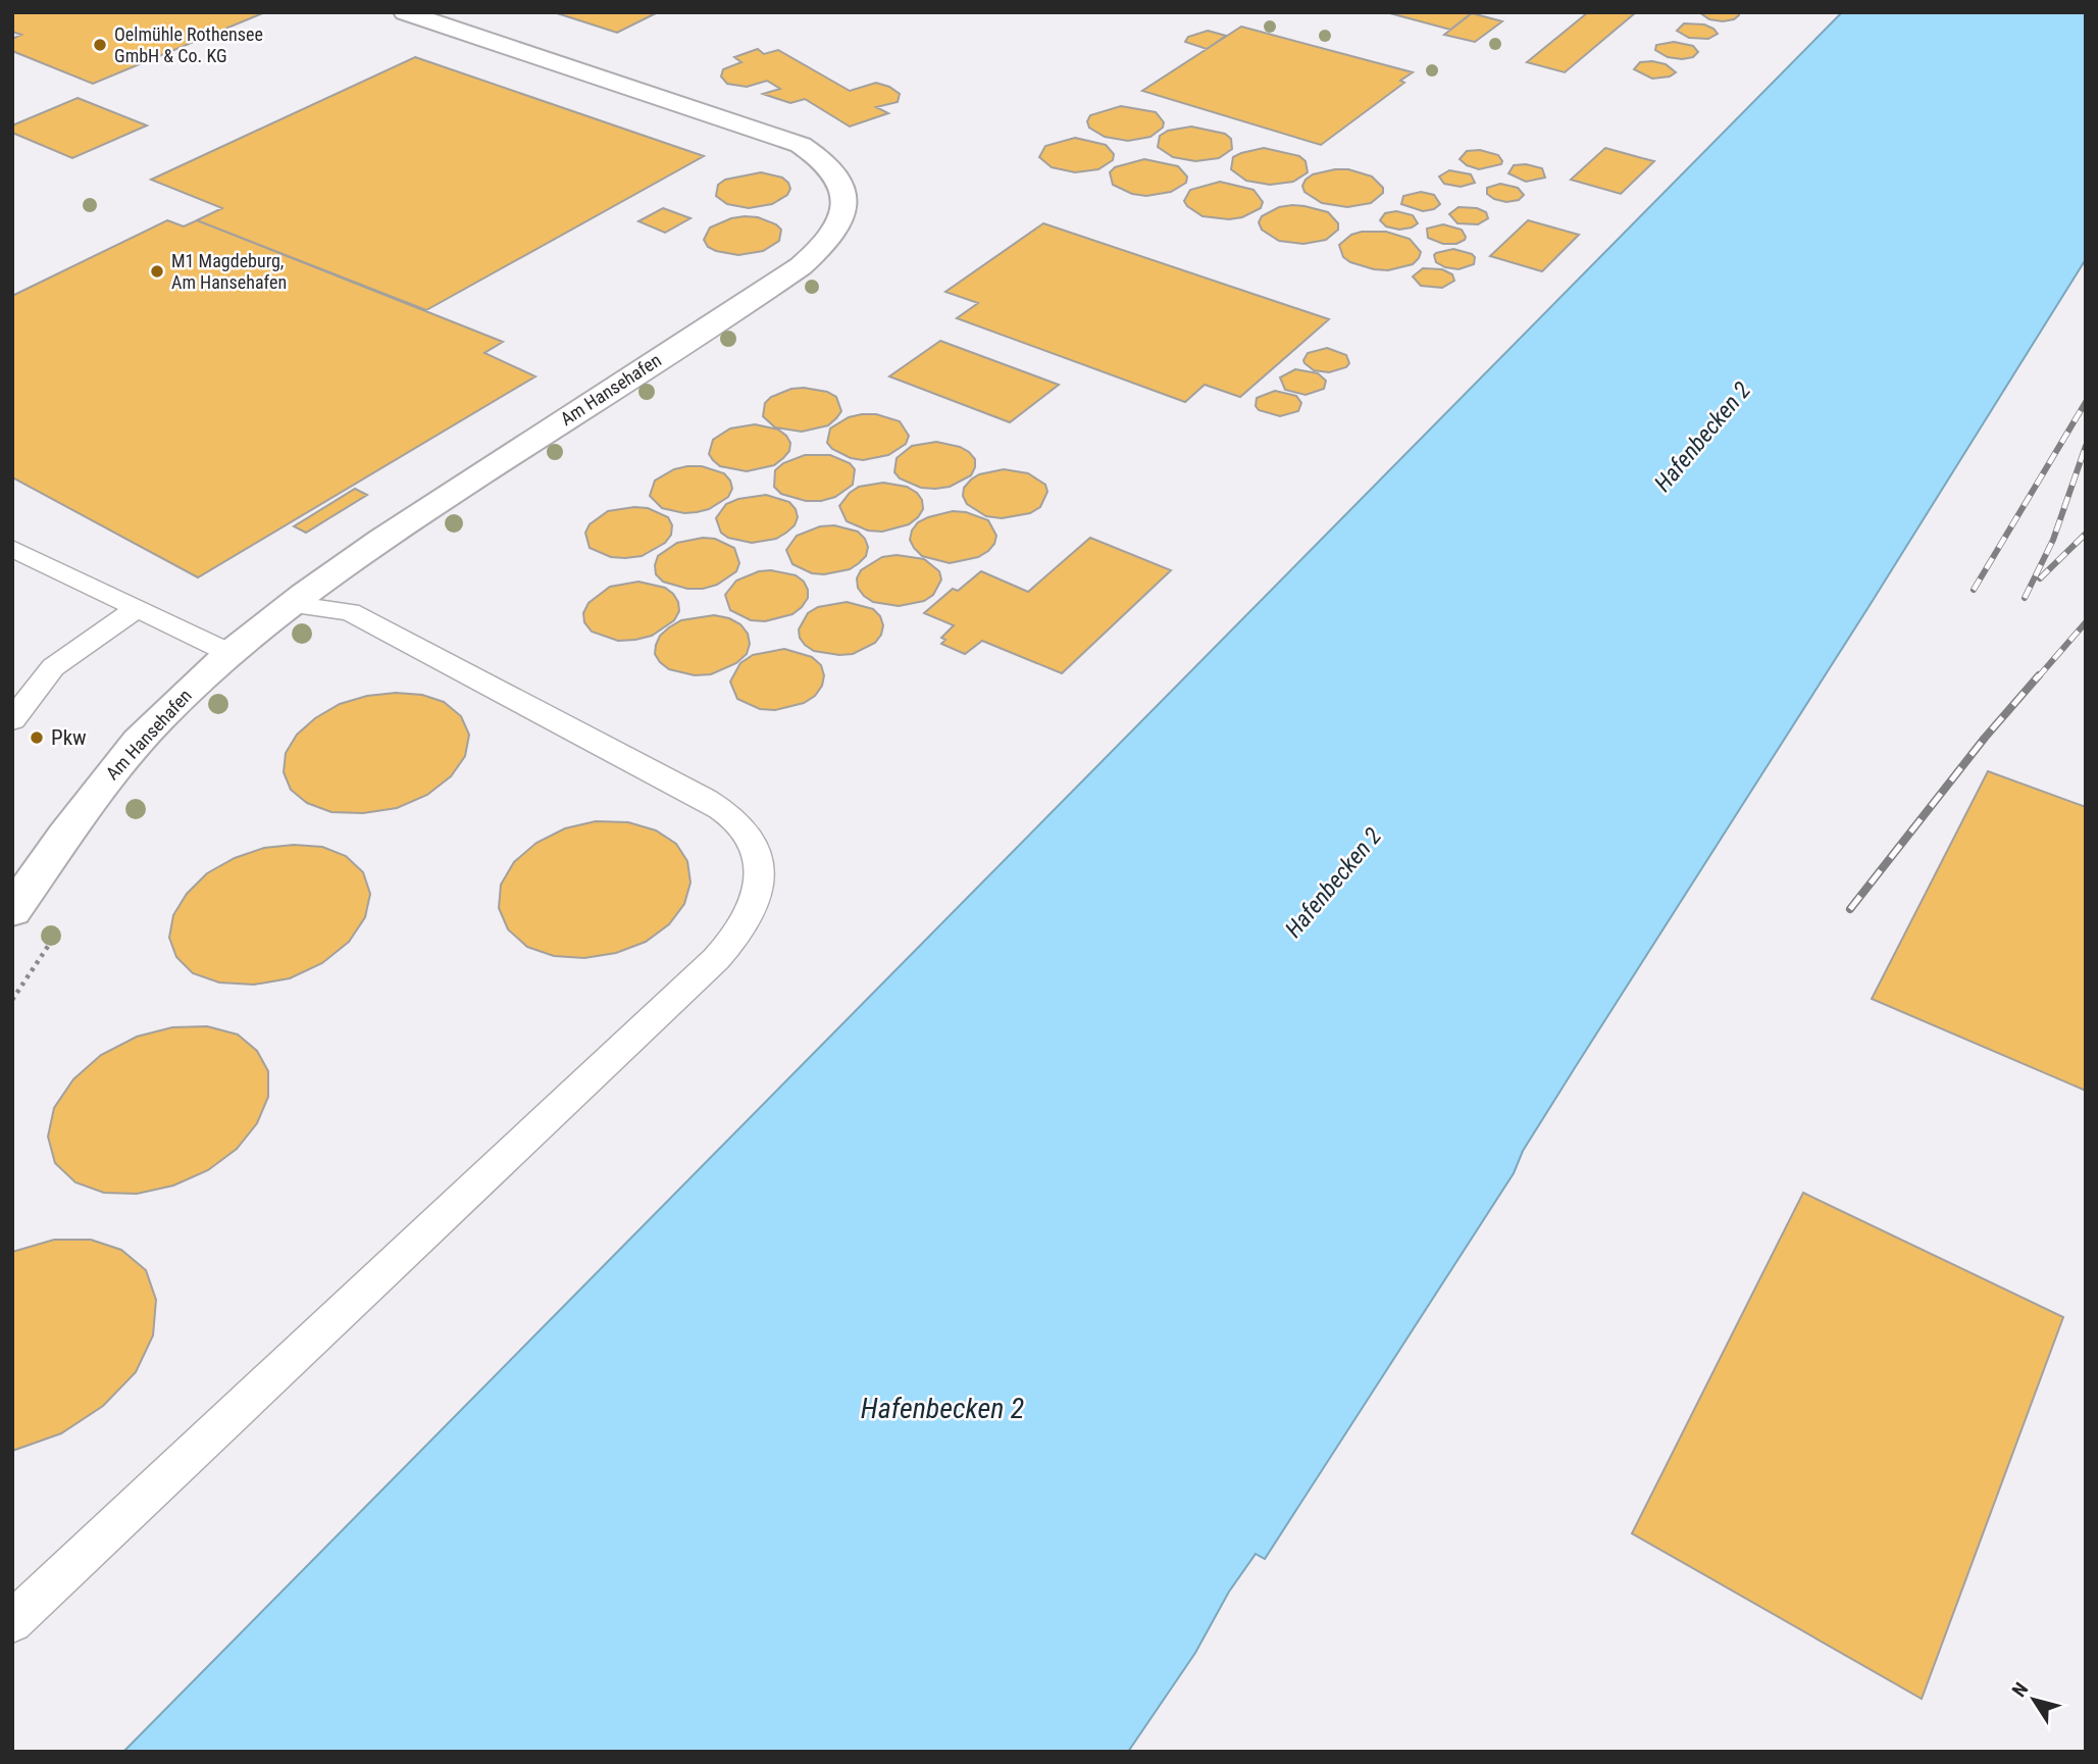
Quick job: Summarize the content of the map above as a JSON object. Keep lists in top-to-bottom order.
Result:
{
  "streets": {
    "street": ["Am Hansehafen"]
  },
  "water": ["Hafenbecken 2"],
  "places": ["Oelmühle Rothensee GmbH & Co. KG", "M1 Magdeburg, Am Hansehafen", "Pkw"],
  "north": "top left"
}
